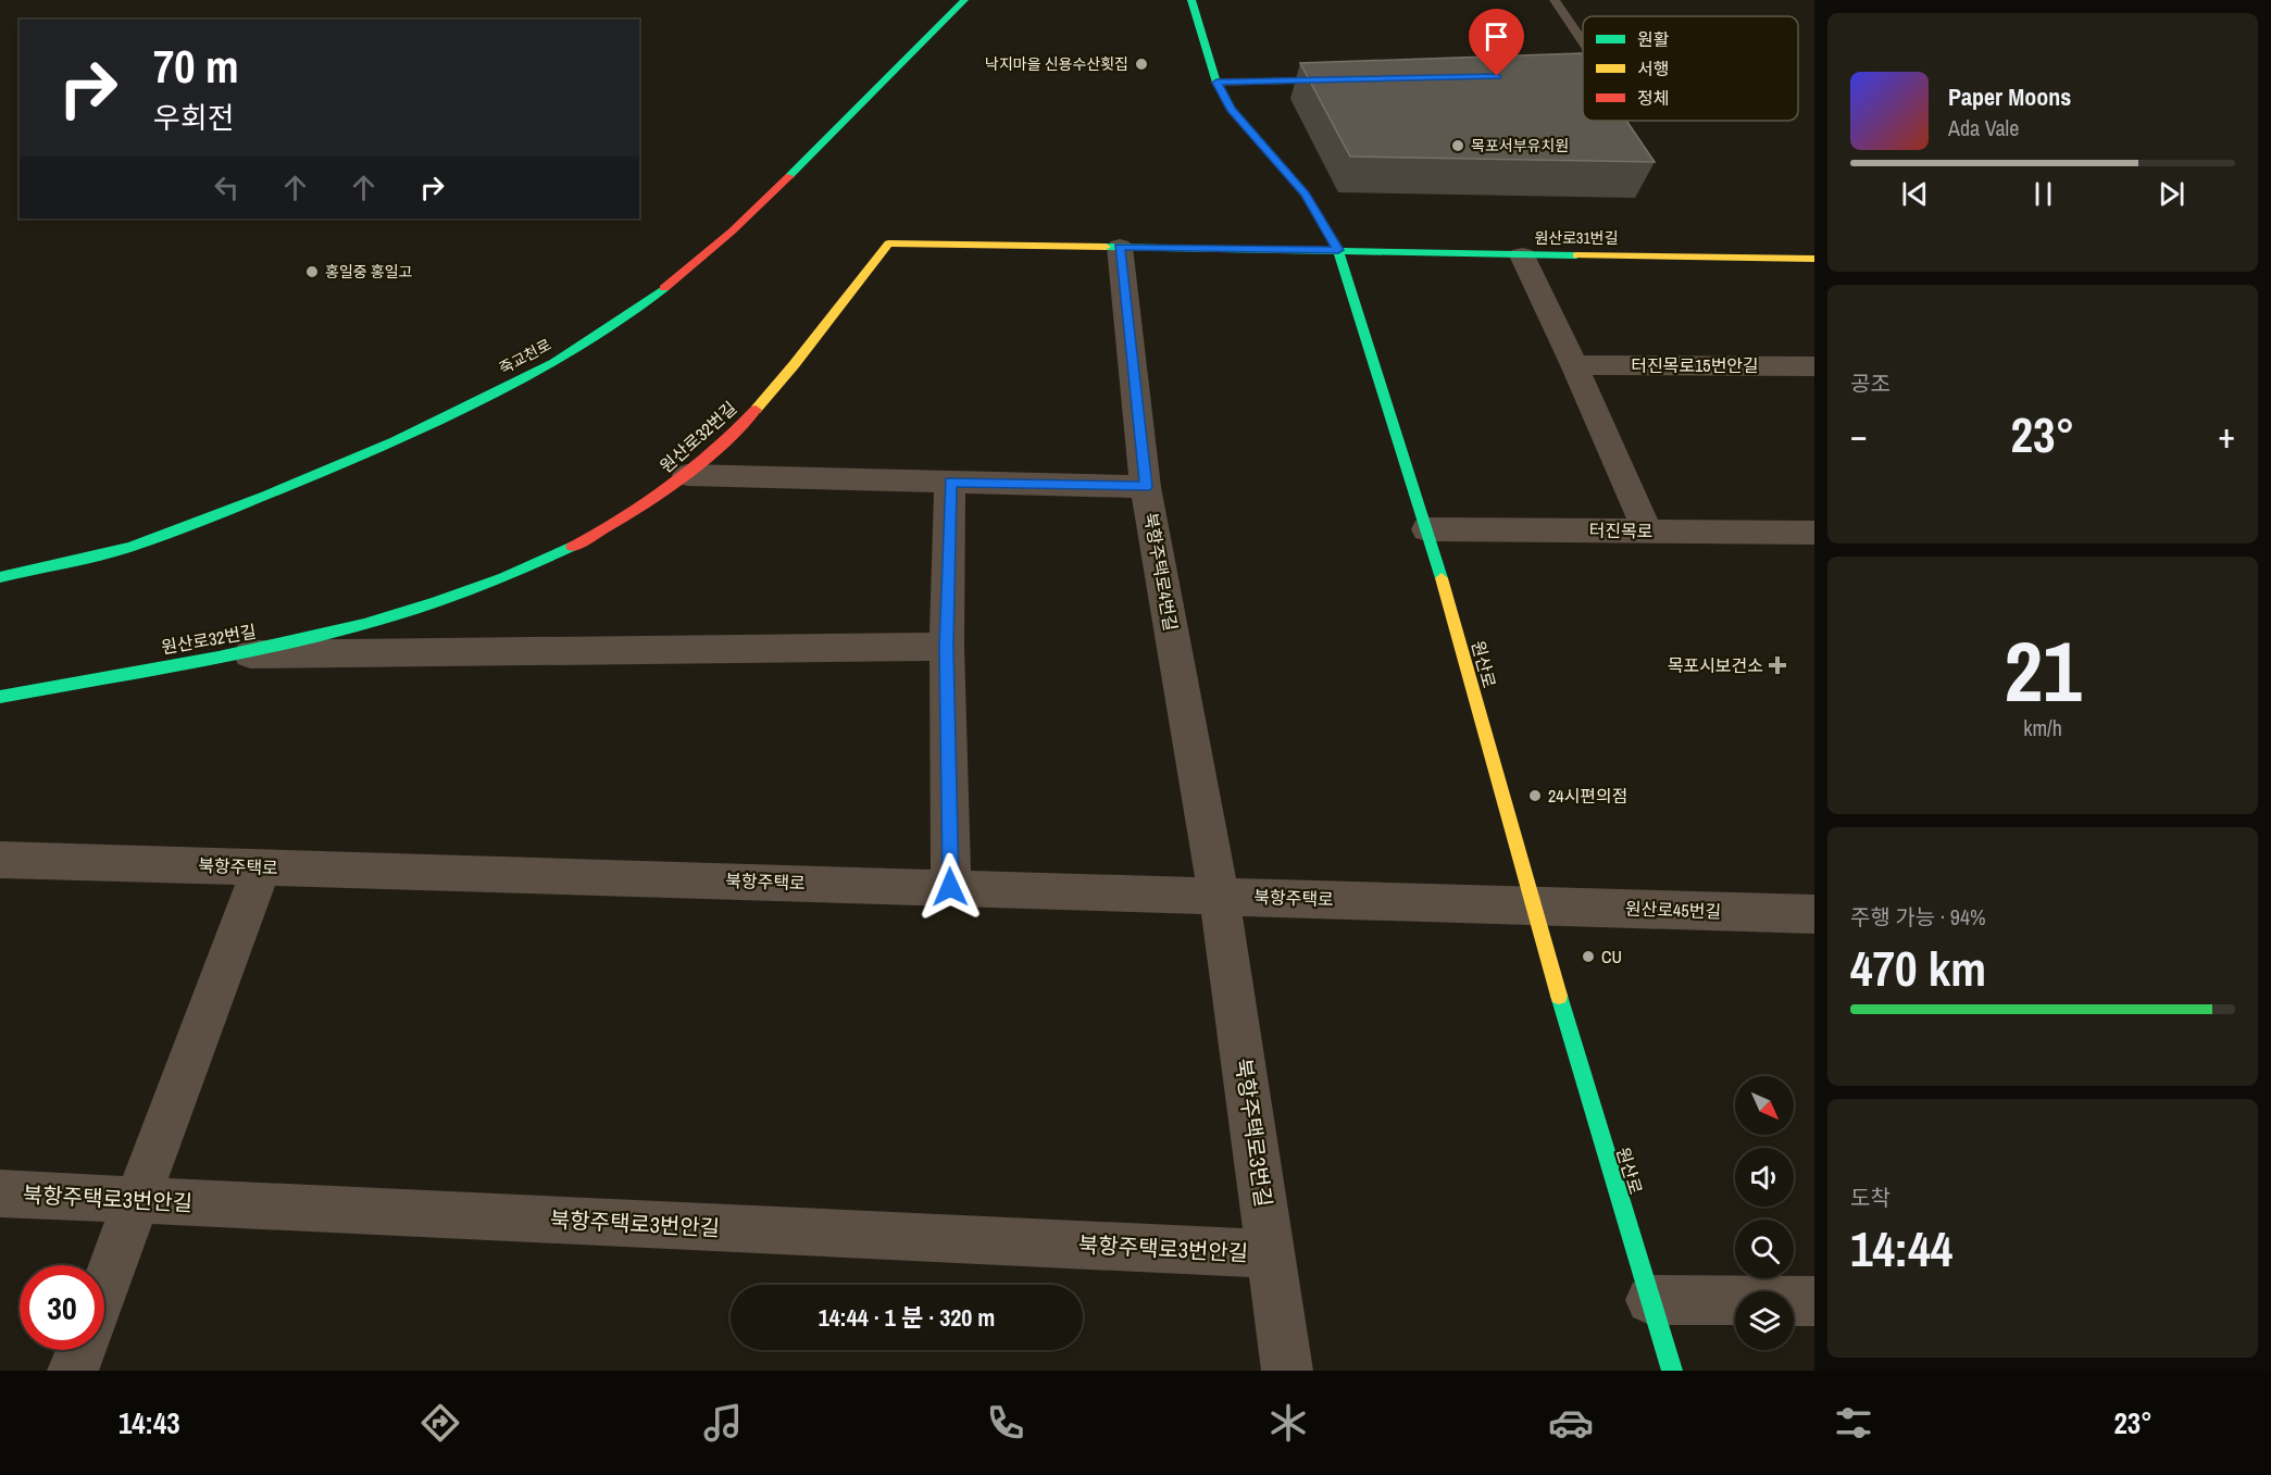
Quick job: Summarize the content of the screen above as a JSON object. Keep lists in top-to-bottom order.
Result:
{
  "streets": {
    "street": [
      "원산로31번길",
      "죽교천로",
      "터진목로15번안길",
      "원산로32번길",
      "터진목로",
      "북항주택로4번길",
      "원산로",
      "북항주택로",
      "원산로45번길",
      "북항주택로3번길",
      "북항주택로3번안길"
    ]
  },
  "crossings": [
    ["원산로31번길", "원산로32번길"],
    ["원산로31번길", "원산로"],
    ["원산로32번길", "북항주택로4번길"],
    ["원산로32번길", "원산로"],
    ["터진목로", "원산로"],
    ["북항주택로4번길", "북항주택로"],
    ["북항주택로4번길", "북항주택로3번길"],
    ["원산로", "북항주택로"],
    ["원산로", "원산로45번길"],
    ["북항주택로", "원산로45번길"],
    ["북항주택로", "북항주택로3번길"],
    ["북항주택로3번길", "북항주택로3번안길"]
  ],
  "places": {
    "other": [
      "낙지마을 신용수산횟집",
      "목포서부유치원",
      "홍일중 홍일고",
      "24시편의점",
      "CU"
    ],
    "health": ["목포시보건소"]
  },
  "legend": ["원활", "서행", "정체"],
  "north": "bottom right",
  "page": {
    "turn": ["70 m", "우회전"],
    "song": ["Paper Moons", "Ada Vale"],
    "tile": [
      "공조",
      ["21", "km/h"],
      ["주행 가능 · 94%", "470 km"],
      ["도착", "14:44"]
    ],
    "heat": ["−", "23°", "+"],
    "limit": "30",
    "trip": "14:44 · 1 분 · 320 m",
    "tabs": ["14:43", "23°"]
  }
}
